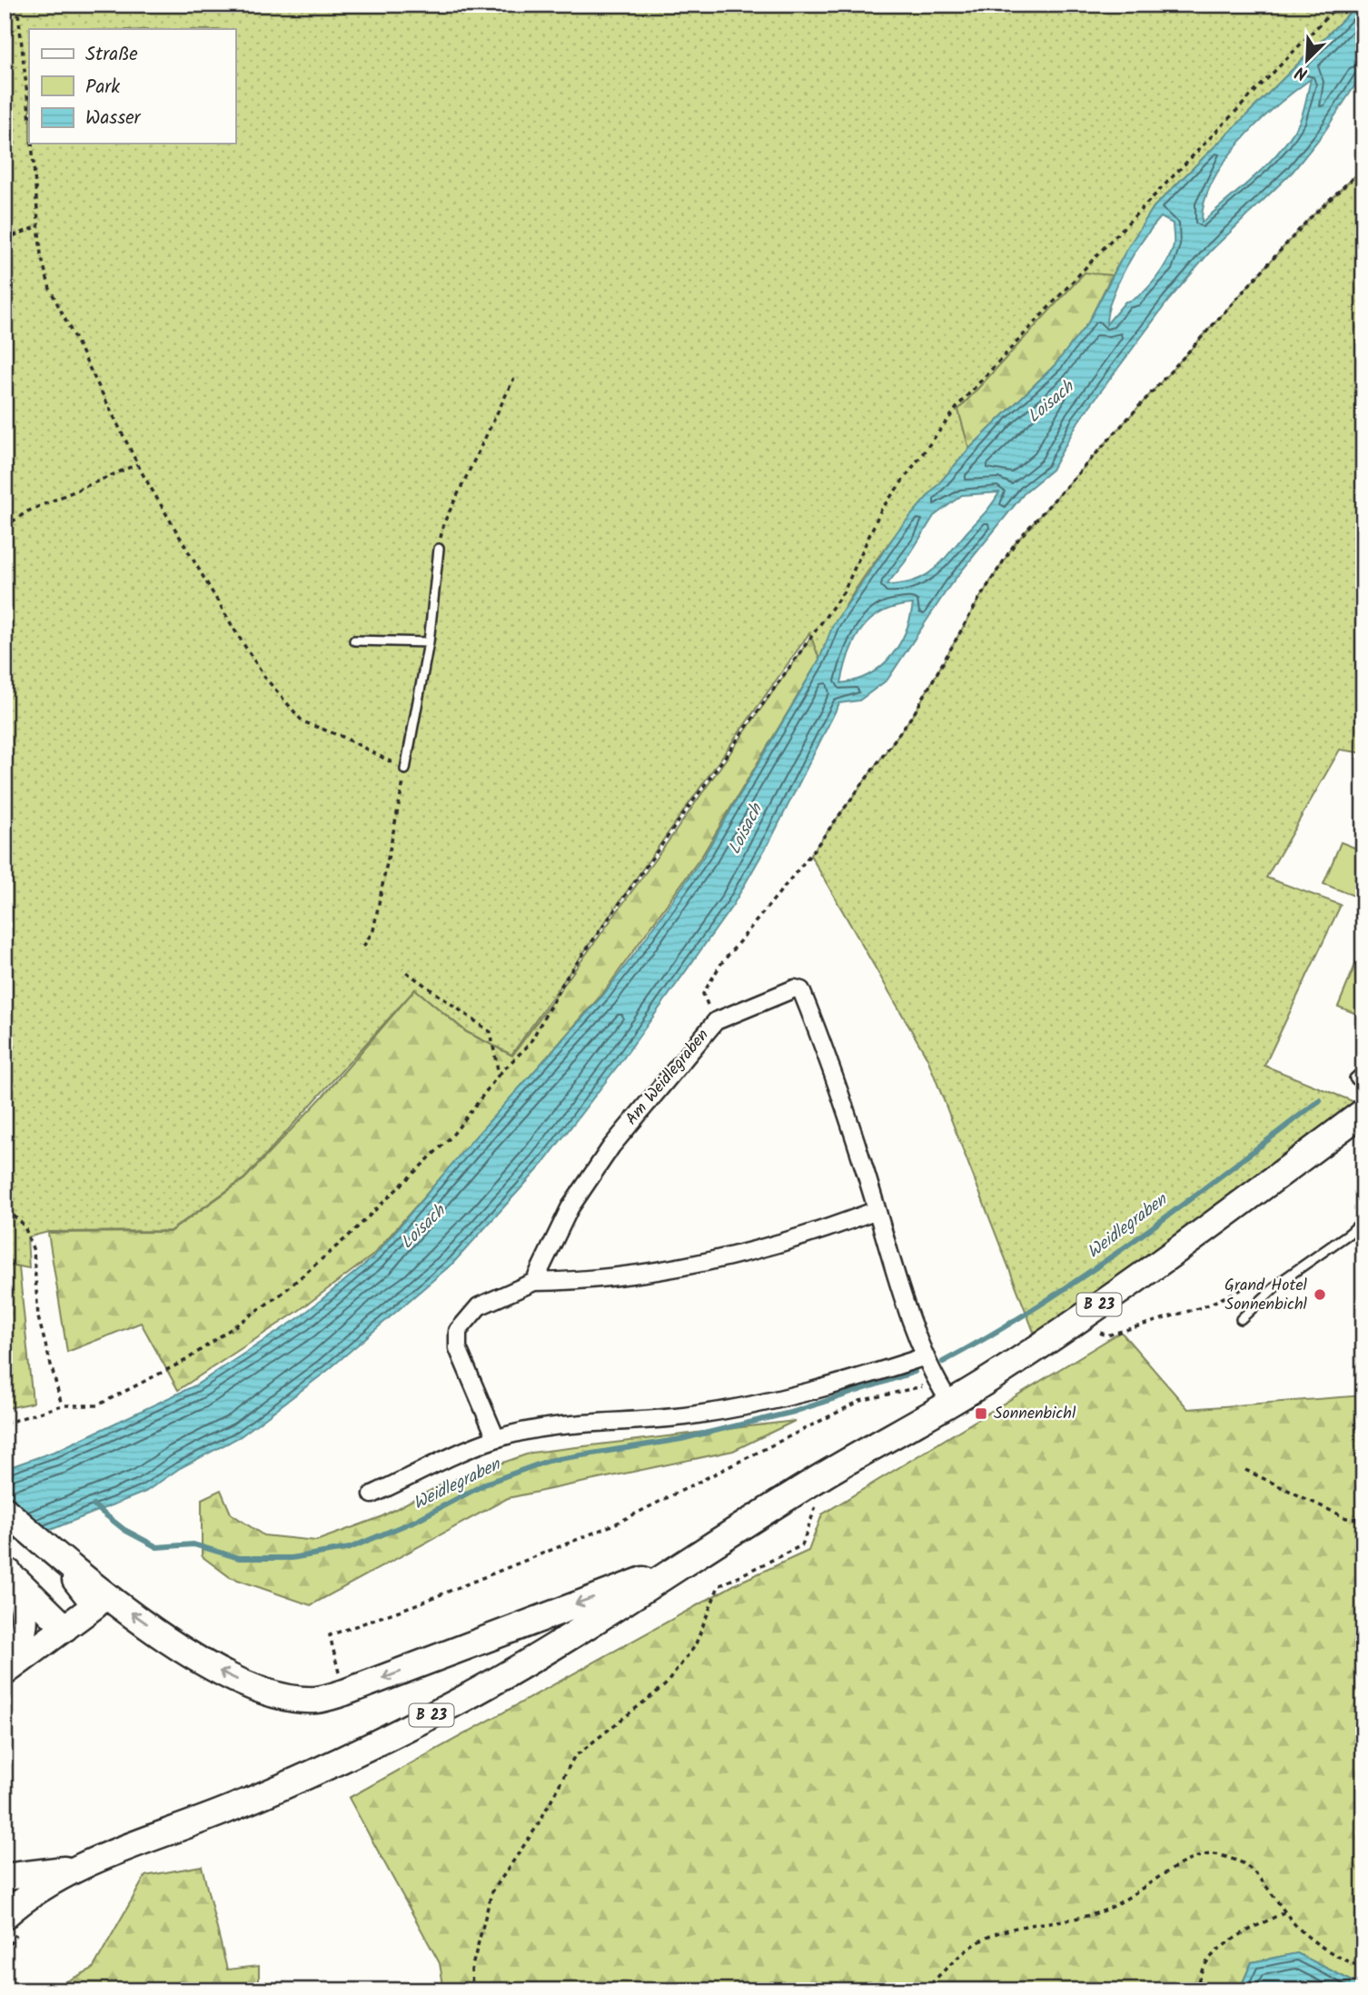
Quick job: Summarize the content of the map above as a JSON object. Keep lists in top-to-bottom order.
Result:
{
  "streets": {
    "main road": ["B 23"],
    "street": ["Am Weidlegraben"]
  },
  "crossings": [
    ["Am Weidlegraben", "B 23"]
  ],
  "water": ["Loisach", "Weidlegraben"],
  "places": {
    "other": ["Grand Hotel Sonnenbichl"],
    "transit": ["Sonnenbichl"]
  },
  "legend": ["Straße", "Park", "Wasser"],
  "north": "bottom left"
}
